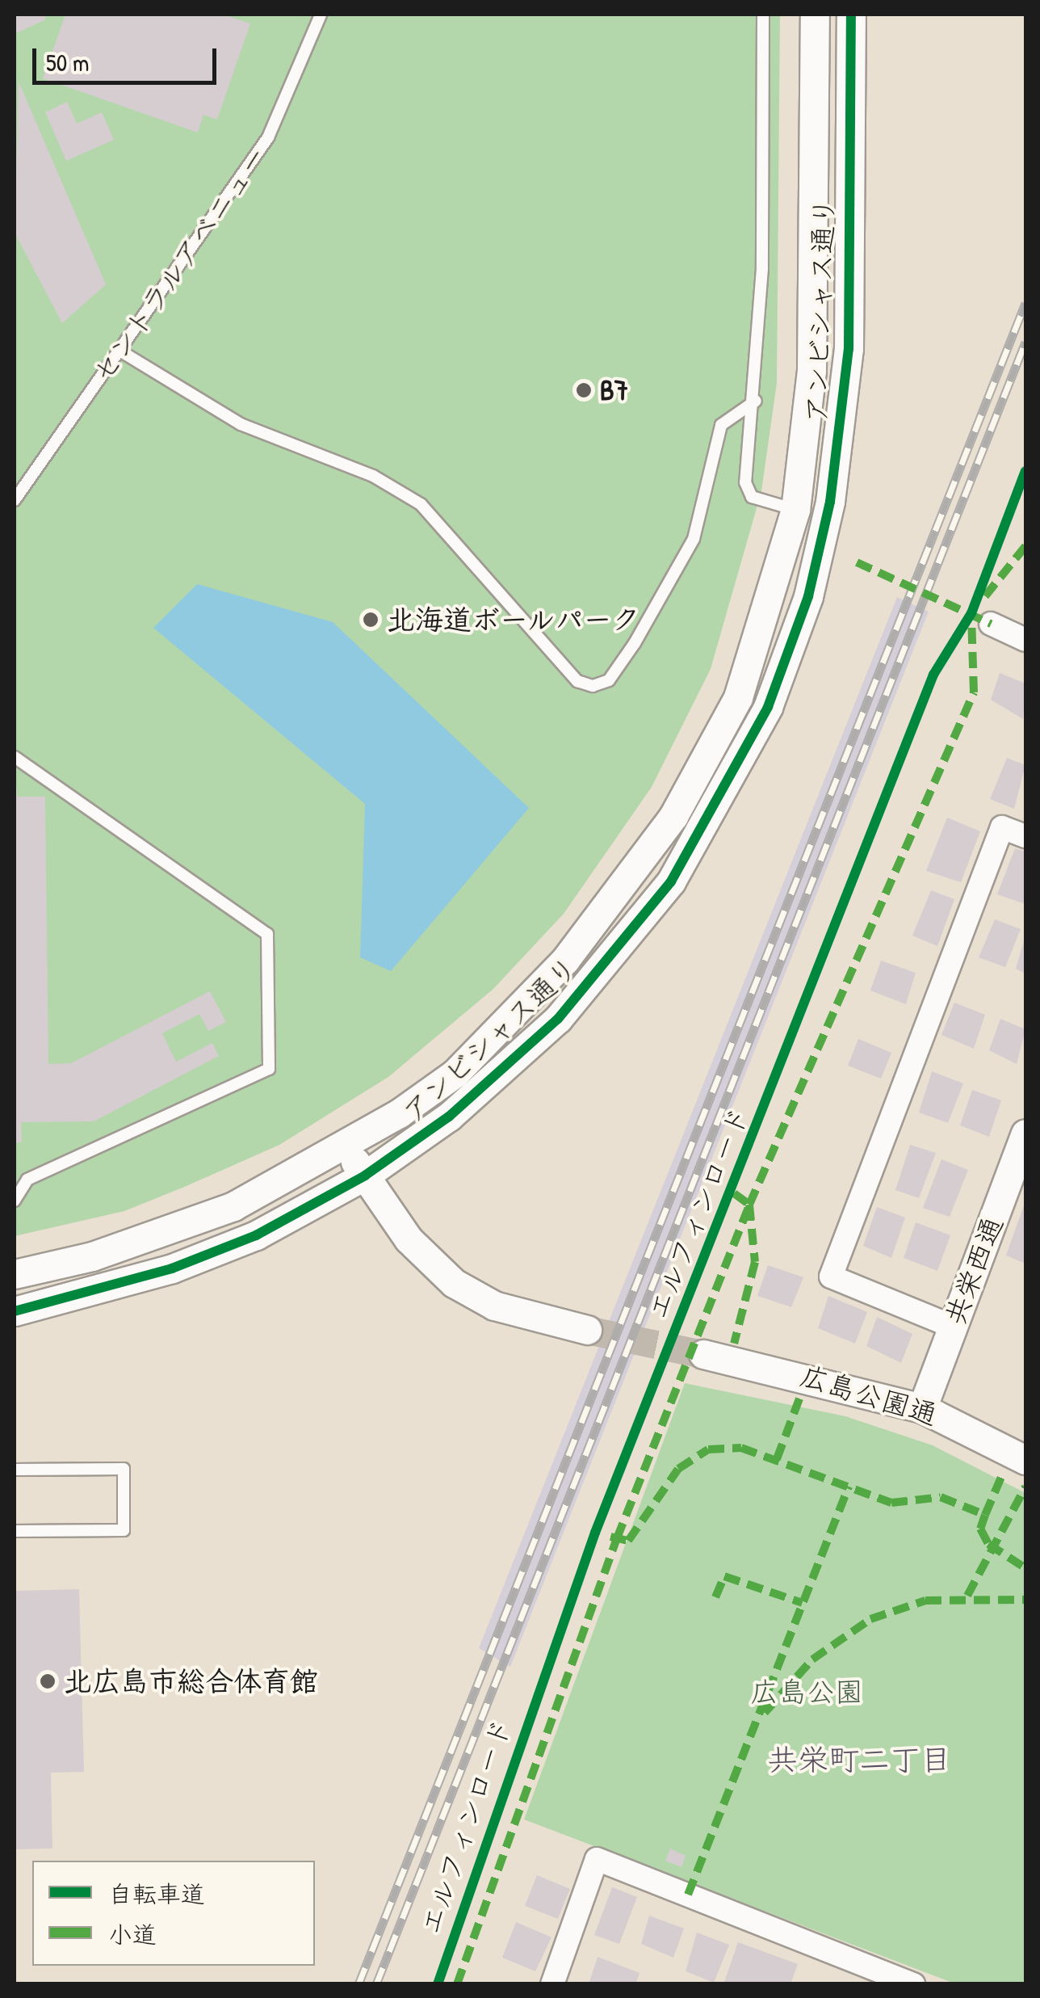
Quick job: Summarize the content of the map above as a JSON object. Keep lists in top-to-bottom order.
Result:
{
  "streets": {
    "street": ["アンビシャス通り", "共栄西通", "広島公園通"],
    "lane": ["セントラルアベニュー"],
    "cycle path": ["エルフィンロード"]
  },
  "crossings": [
    ["共栄西通", "広島公園通"]
  ],
  "districts": ["共栄町二丁目"],
  "parks": ["広島公園"],
  "places": ["B7", "北海道ボールパーク", "北広島市総合体育館"],
  "legend": ["自転車道", "小道"],
  "scale_bar": "50 m"
}
